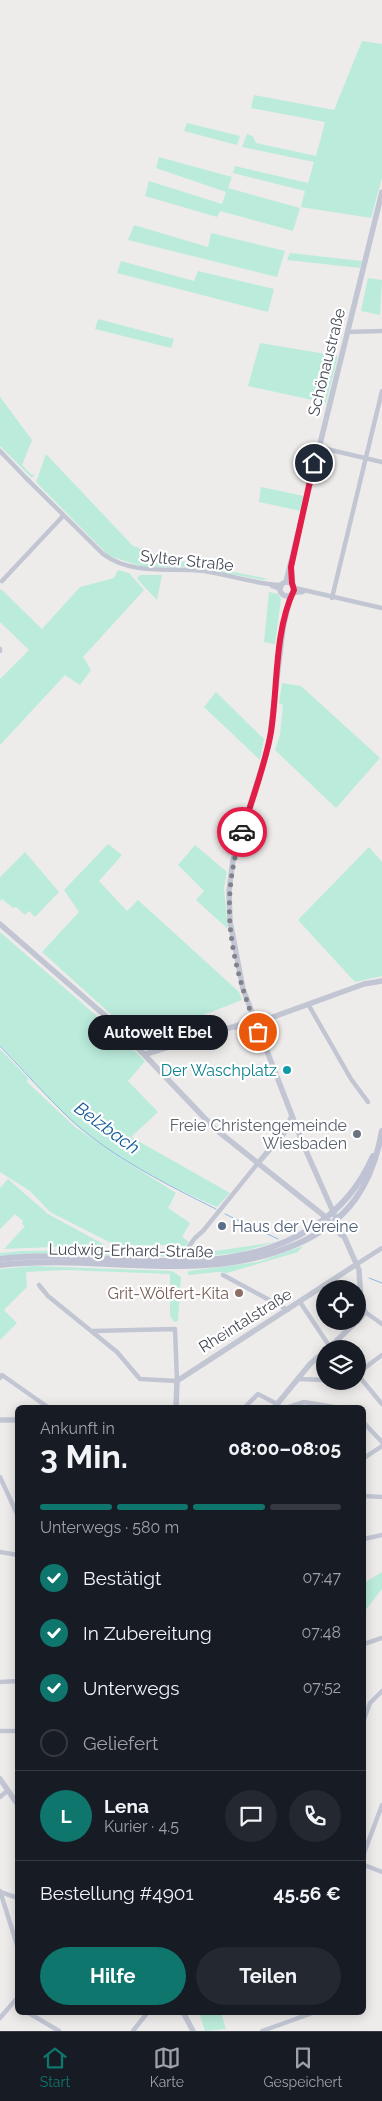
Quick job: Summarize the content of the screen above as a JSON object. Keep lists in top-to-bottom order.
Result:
{
  "streets": {
    "main road": ["Ludwig-Erhard-Straße"],
    "street": ["Schönaustraße", "Sylter Straße", "Rheintalstraße"]
  },
  "crossings": [
    ["Schönaustraße", "Sylter Straße"],
    ["Schönaustraße", "Ludwig-Erhard-Straße"],
    ["Schönaustraße", "Rheintalstraße"]
  ],
  "water": ["Belzbach"],
  "places": [
    "Autowelt Ebel",
    "Der Waschplatz",
    "Freie Christengemeinde Wiesbaden",
    "Haus der Vereine",
    "Grit-Wölfert-Kita"
  ],
  "page": {
    "bubble": "Autowelt Ebel",
    "heading": ["3 Min.", "Ankunft in", "08:00–08:05"],
    "panel": [
      "Lena",
      "Kurier · 4.5",
      "Bestellung #4901",
      "45.56 €"
    ],
    "bar": "Unterwegs · 580 m",
    "list": [
      ["Bestätigt", "07:47"],
      ["In Zubereitung", "07:48"],
      ["Unterwegs", "07:52"],
      "Geliefert"
    ],
    "round": "L",
    "buttons": ["Hilfe", "Teilen"],
    "tabs": ["Start", "Karte", "Gespeichert"]
  }
}
